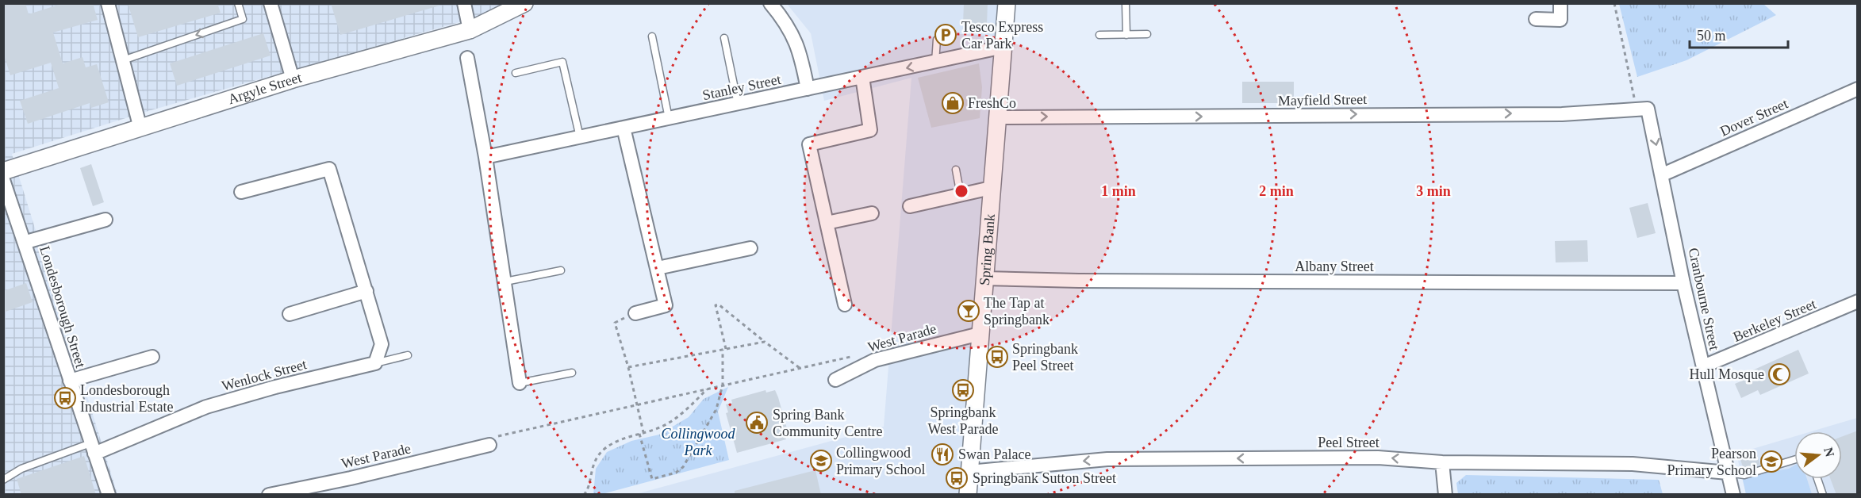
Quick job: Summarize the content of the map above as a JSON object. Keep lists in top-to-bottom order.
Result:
{
  "streets": {
    "street": [
      "Stanley Street",
      "Argyle Street",
      "Mayfield Street",
      "Dover Street",
      "Spring Bank",
      "Albany Street",
      "Cranbourne Street",
      "Londesborough Street",
      "Berkeley Street",
      "West Parade",
      "Wenlock Street",
      "Peel Street"
    ]
  },
  "crossings": [
    ["Stanley Street", "Spring Bank"],
    ["Mayfield Street", "Spring Bank"],
    ["Mayfield Street", "Cranbourne Street"],
    ["Dover Street", "Cranbourne Street"],
    ["Spring Bank", "Albany Street"],
    ["Spring Bank", "West Parade"],
    ["Spring Bank", "Peel Street"],
    ["Albany Street", "Cranbourne Street"],
    ["Cranbourne Street", "Berkeley Street"],
    ["Cranbourne Street", "Peel Street"],
    ["Londesborough Street", "Wenlock Street"]
  ],
  "one_way": ["Mayfield Street", "Peel Street"],
  "parks": ["Collingwood Park"],
  "places": {
    "parking": ["Tesco Express Car Park"],
    "shop": ["FreshCo"],
    "bar": ["The Tap at Springbank"],
    "bus stop": [
      "Springbank Peel Street",
      "Springbank West Parade",
      "Londesborough Industrial Estate",
      "Springbank Sutton Street"
    ],
    "mosque": ["Hull Mosque"],
    "public building": ["Spring Bank Community Centre"],
    "restaurant": ["Swan Palace"],
    "school or university": ["Collingwood Primary School", "Pearson Primary School"]
  },
  "scale_bar": "50 m",
  "north": "right",
  "rings": ["1 min", "2 min", "3 min"]
}
